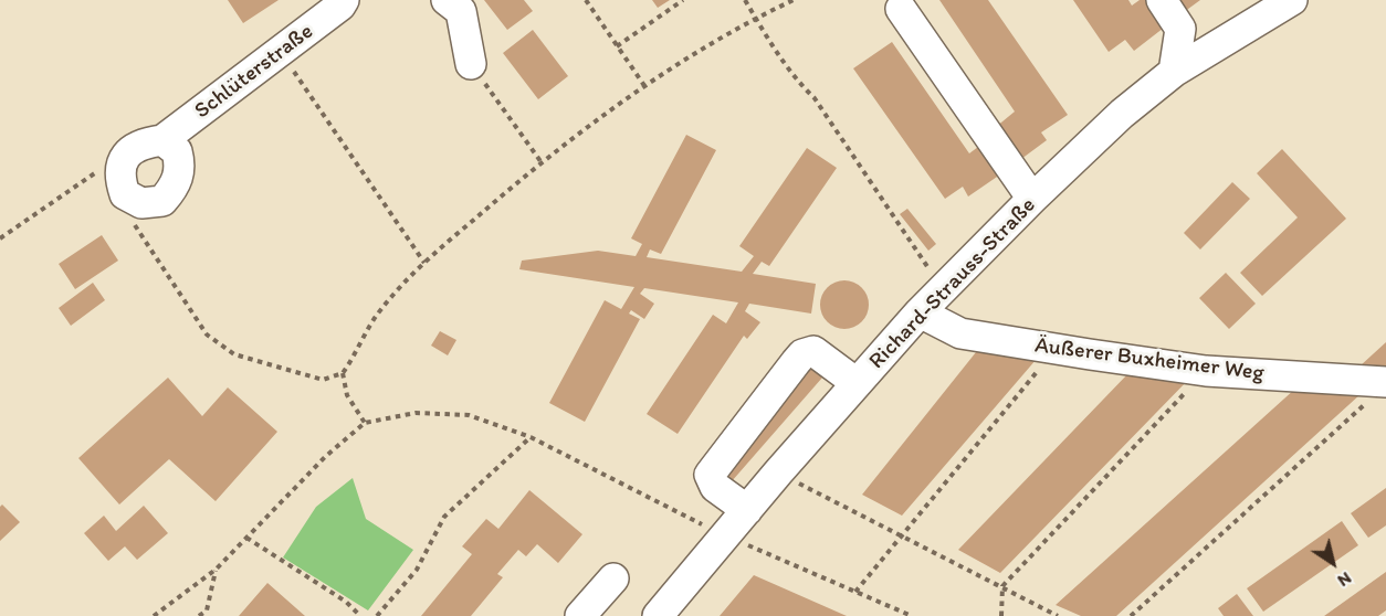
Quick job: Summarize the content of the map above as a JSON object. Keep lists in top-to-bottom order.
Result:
{
  "streets": {
    "street": ["Schlüterstraße", "Richard-Strauss-Straße", "Äußerer Buxheimer Weg"]
  },
  "crossings": [
    ["Richard-Strauss-Straße", "Äußerer Buxheimer Weg"]
  ],
  "north": "bottom right"
}
